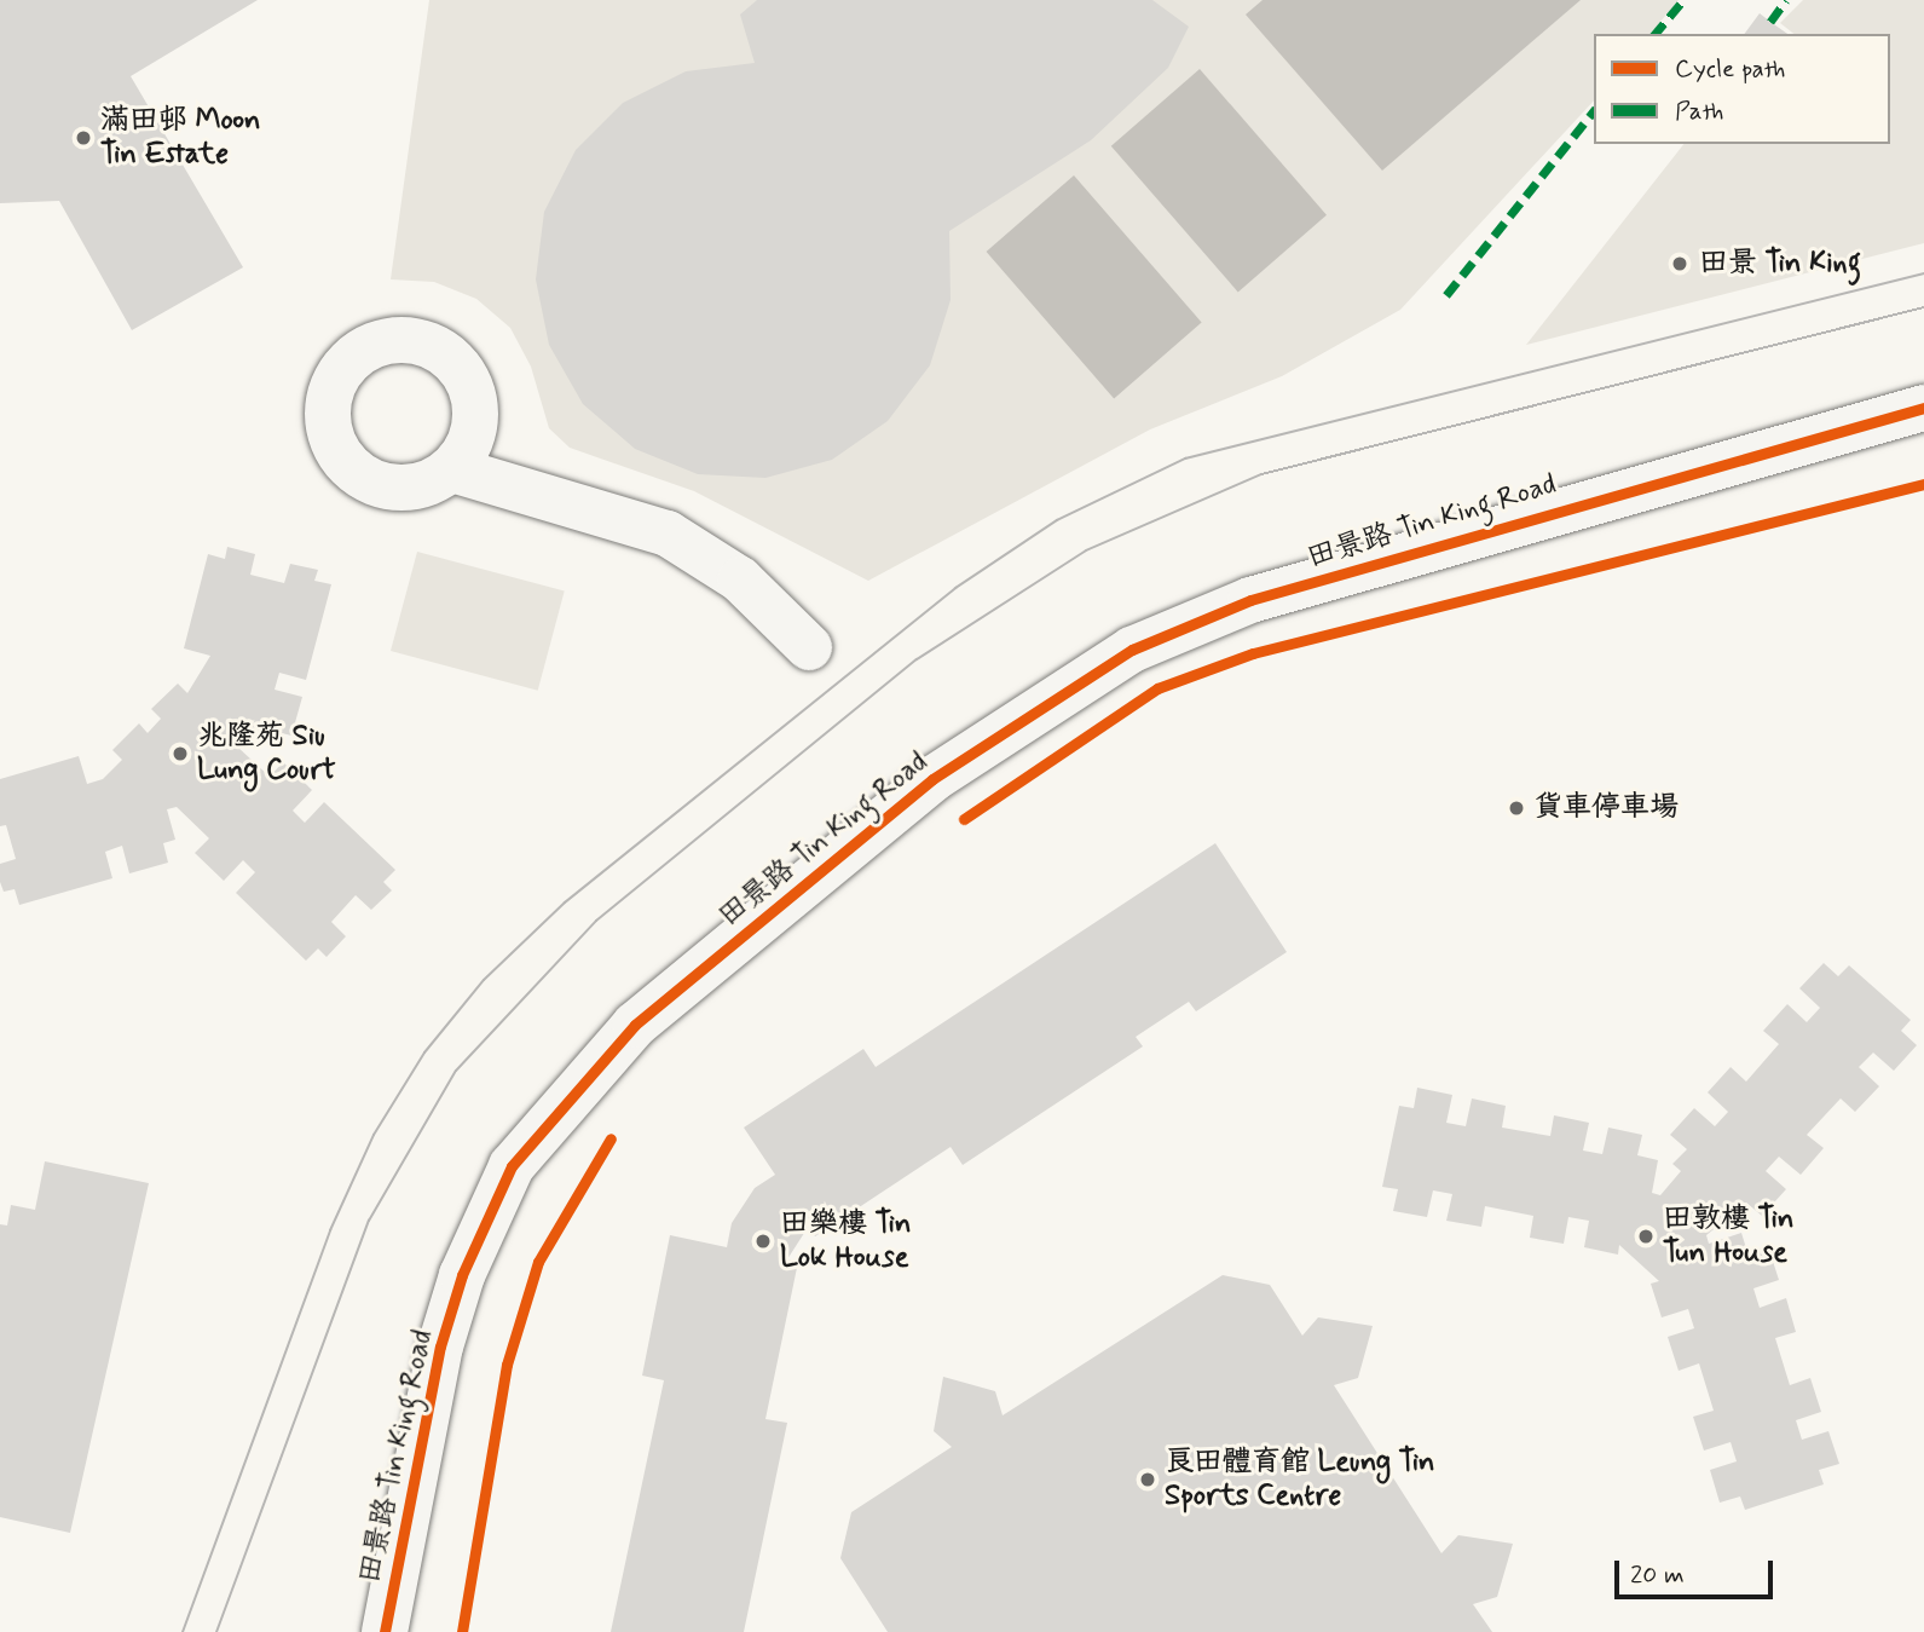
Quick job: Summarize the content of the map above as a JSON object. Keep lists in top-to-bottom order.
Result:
{
  "streets": {
    "street": ["田景路 Tin King Road"]
  },
  "places": [
    "滿田邨 Moon Tin Estate",
    "田景 Tin King",
    "兆隆苑 Siu Lung Court",
    "貨車停車場",
    "田敦樓 Tin Tun House",
    "田樂樓 Tin Lok House",
    "良田體育館 Leung Tin Sports Centre"
  ],
  "legend": ["Cycle path", "Path"],
  "scale_bar": "20 m"
}
